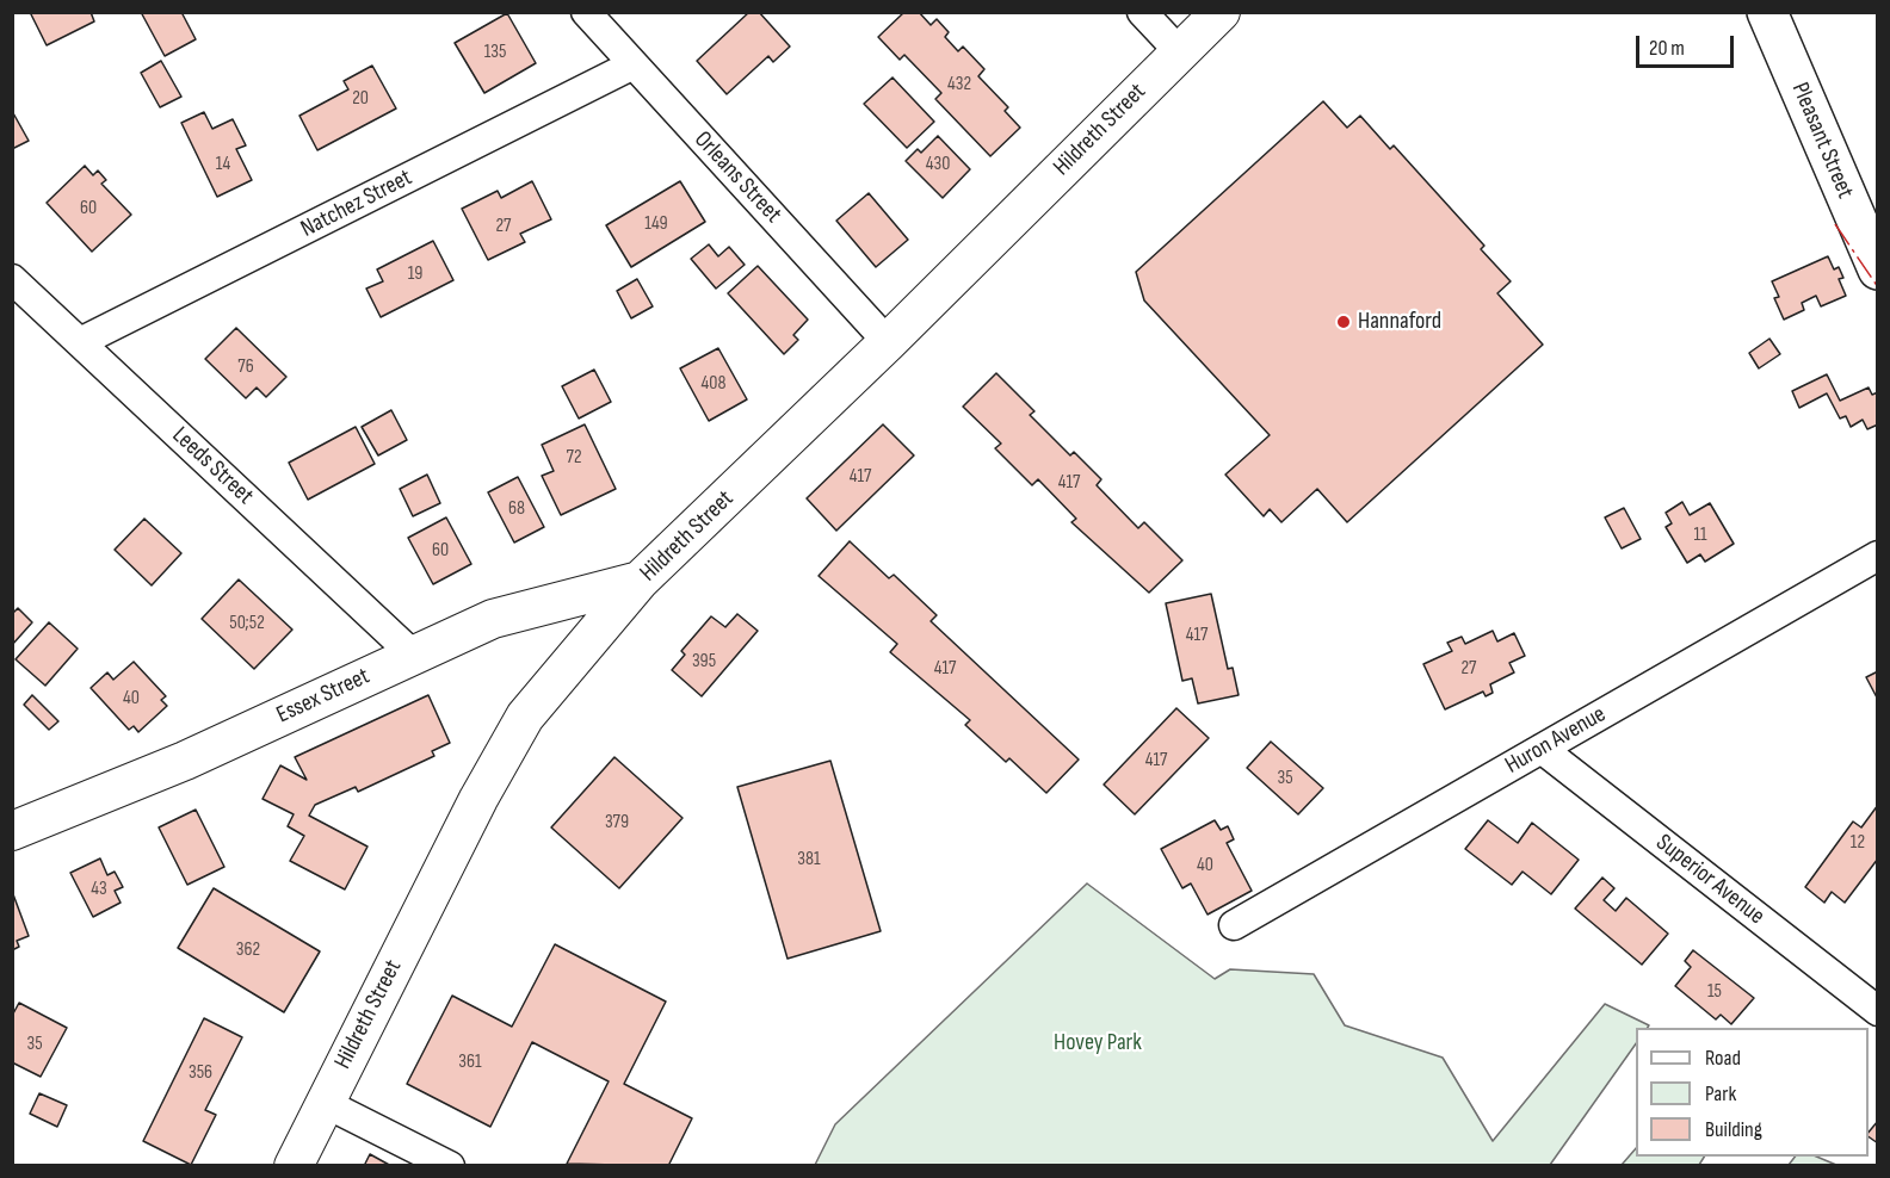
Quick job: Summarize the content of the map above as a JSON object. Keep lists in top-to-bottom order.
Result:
{
  "streets": {
    "main road": ["Pleasant Street"],
    "street": [
      "Hildreth Street",
      "Orleans Street",
      "Natchez Street",
      "Leeds Street",
      "Essex Street",
      "Huron Avenue",
      "Superior Avenue"
    ]
  },
  "crossings": [
    ["Hildreth Street", "Orleans Street"],
    ["Hildreth Street", "Essex Street"],
    ["Orleans Street", "Natchez Street"],
    ["Natchez Street", "Leeds Street"],
    ["Leeds Street", "Essex Street"],
    ["Huron Avenue", "Superior Avenue"]
  ],
  "parks": ["Hovey Park"],
  "places": ["Hannaford"],
  "house_numbers": [
    "135",
    "432",
    "20",
    "14",
    "430",
    "60",
    "149",
    "27",
    "19",
    "76",
    "408",
    "72",
    "417",
    "417",
    "68",
    "11",
    "60",
    "50;52",
    "417",
    "395",
    "417",
    "27",
    "40",
    "417",
    "35",
    "379",
    "12",
    "381",
    "40",
    "43",
    "362",
    "15",
    "35",
    "361",
    "356"
  ],
  "legend": ["Road", "Park", "Building"],
  "scale_bar": "20 m"
}
